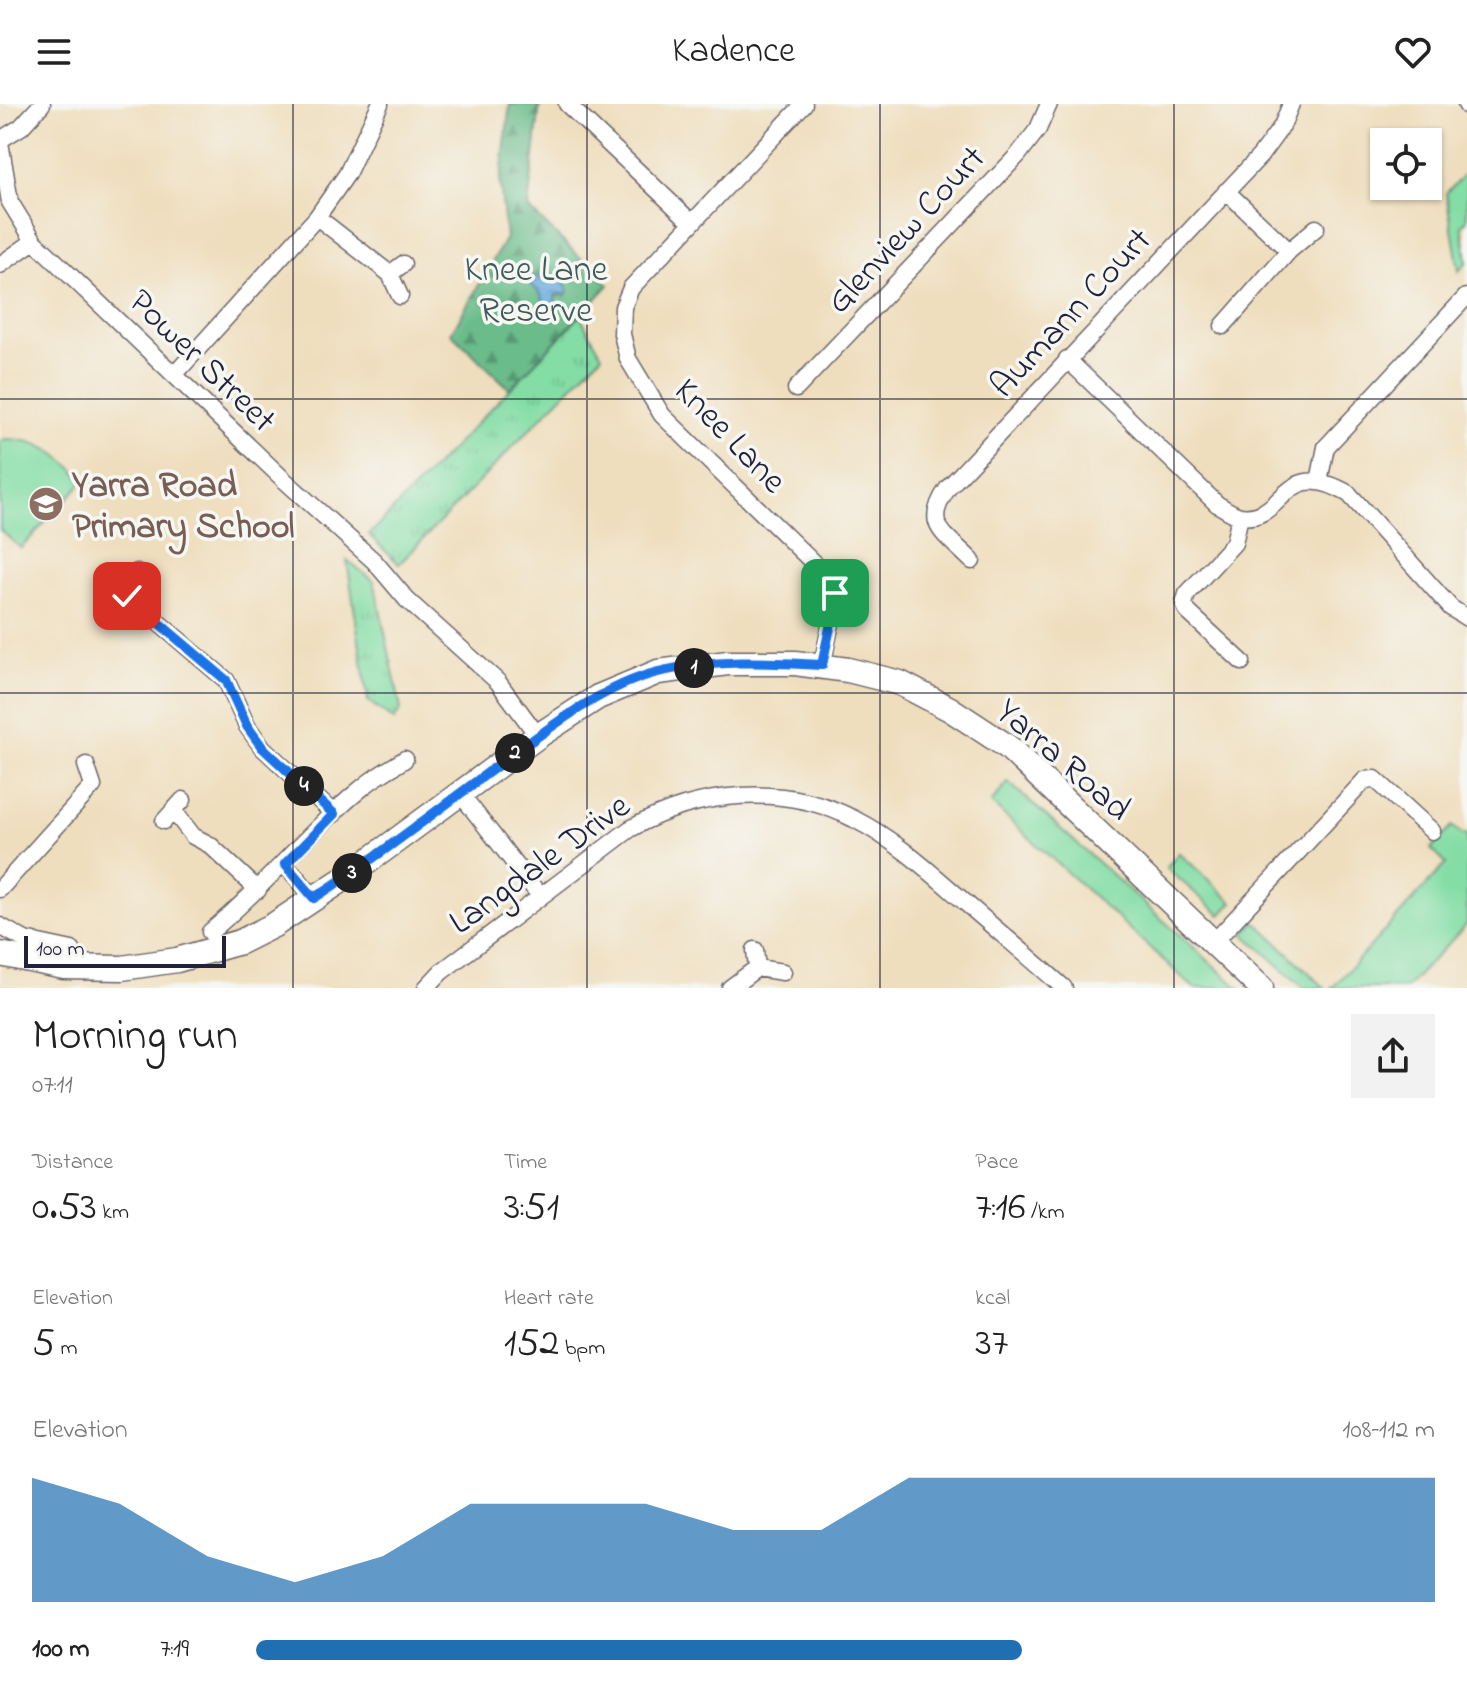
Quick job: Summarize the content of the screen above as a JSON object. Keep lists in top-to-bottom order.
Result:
{
  "streets": {
    "main road": ["Yarra Road"],
    "street": [
      "Glenview Court",
      "Aumann Court",
      "Power Street",
      "Knee Lane",
      "Langdale Drive"
    ]
  },
  "crossings": [
    ["Power Street", "Yarra Road"],
    ["Knee Lane", "Yarra Road"]
  ],
  "parks": ["Knee Lane Reserve"],
  "places": {
    "school or university": ["Yarra Road Primary School"]
  },
  "scale_bar": "100 m",
  "page": {
    "header": "Kadence",
    "pins": [
      "1",
      "2",
      "4",
      "3"
    ],
    "scale": "100 m",
    "heading": ["Morning run", "07:11"],
    "stats": [
      ["Distance", "0.53 km"],
      ["Time", "3:51"],
      ["Pace", "7:16 /km"],
      ["Elevation", "5 m"],
      ["Heart rate", "152 bpm"],
      ["kcal", "37"]
    ],
    "chart": ["Elevation", "108–112 m"],
    "list": [
      {
        "name": "100 m",
        "note": "7:19"
      }
    ]
  }
}
